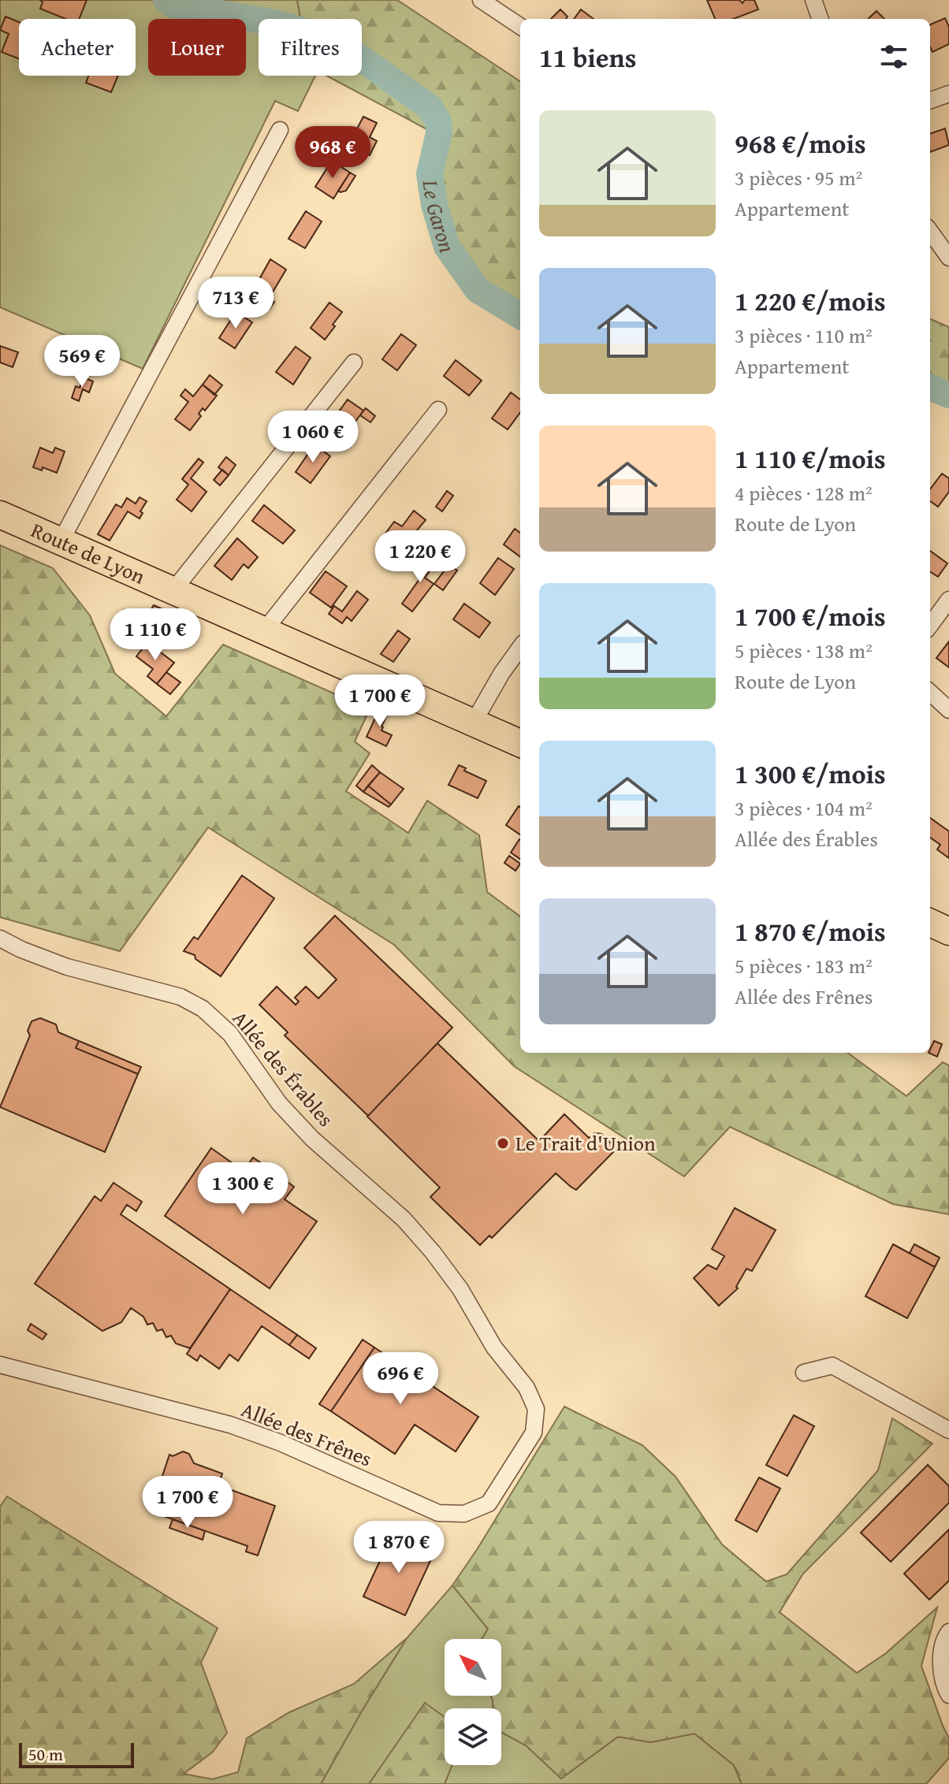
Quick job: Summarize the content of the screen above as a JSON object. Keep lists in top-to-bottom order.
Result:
{
  "streets": {
    "main road": ["Route de Lyon"],
    "street": ["Allée des Érables", "Allée des Frênes"]
  },
  "crossings": [
    ["Allée des Érables", "Allée des Frênes"]
  ],
  "water": ["Le Garon"],
  "places": ["Le Trait d'Union"],
  "scale_bar": "50 m",
  "north": "top left",
  "page": {
    "chip": ["Acheter", "Louer", "Filtres"],
    "heading": "11 biens",
    "list": [
      {
        "name": "968 €/mois",
        "note": "3 pièces · 95 m² · Appartement"
      },
      {
        "name": "1 220 €/mois",
        "note": "3 pièces · 110 m² · Appartement"
      },
      {
        "name": "1 110 €/mois",
        "note": "4 pièces · 128 m² · Route de Lyon"
      },
      {
        "name": "1 700 €/mois",
        "note": "5 pièces · 138 m² · Route de Lyon"
      },
      {
        "name": "1 300 €/mois",
        "note": "3 pièces · 104 m² · Allée des Érables"
      },
      {
        "name": "1 870 €/mois",
        "note": "5 pièces · 183 m² · Allée des Frênes"
      }
    ],
    "price": [
      "968 €",
      "713 €",
      "569 €",
      "1 060 €",
      "1 220 €",
      "1 110 €",
      "1 700 €",
      "1 300 €",
      "696 €",
      "1 700 €",
      "1 870 €"
    ],
    "scale": "50 m"
  }
}
